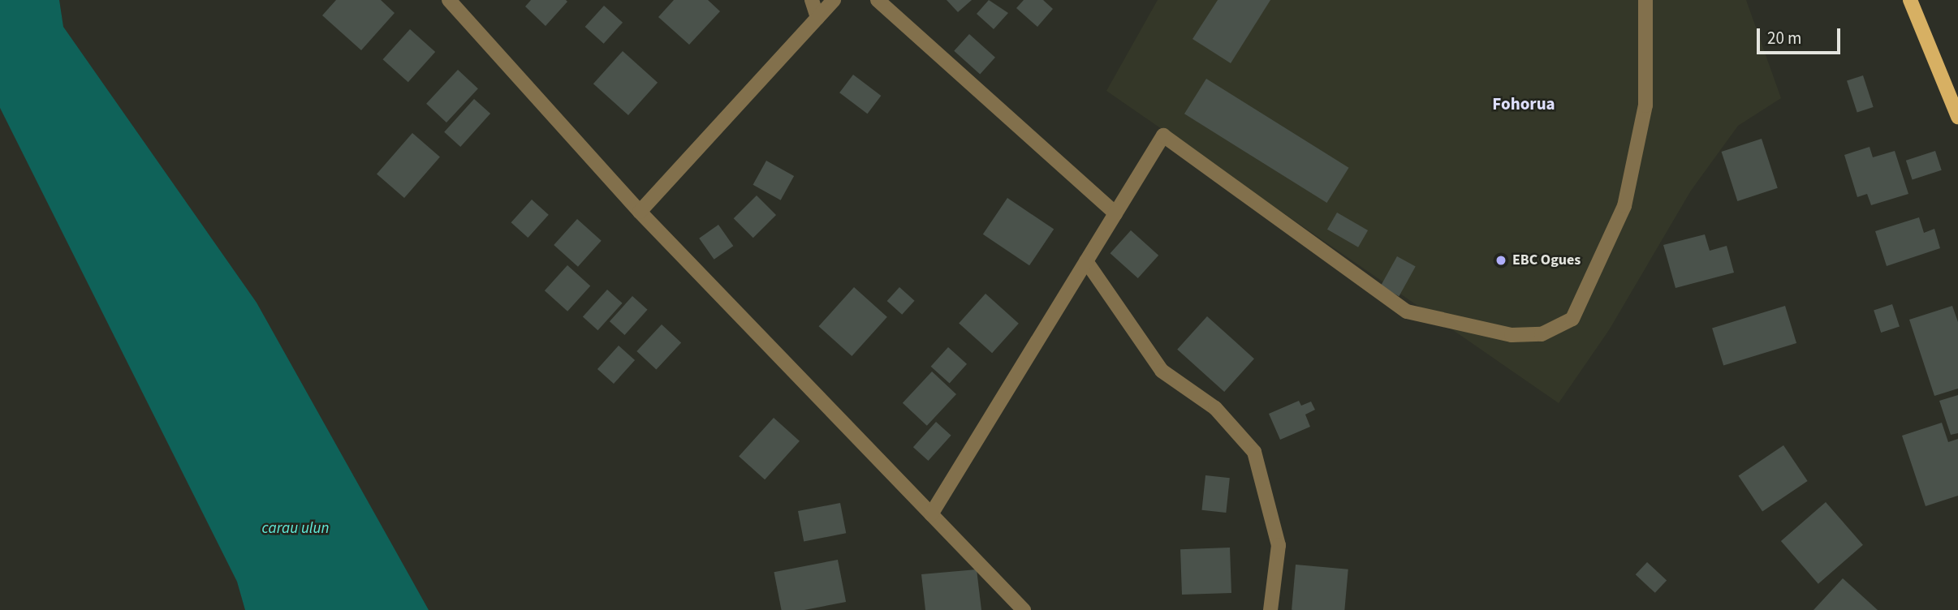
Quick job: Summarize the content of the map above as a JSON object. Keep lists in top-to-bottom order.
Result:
{
  "districts": ["Fohorua"],
  "water": ["carau ulun"],
  "places": ["EBC Ogues"],
  "scale_bar": "20 m"
}
